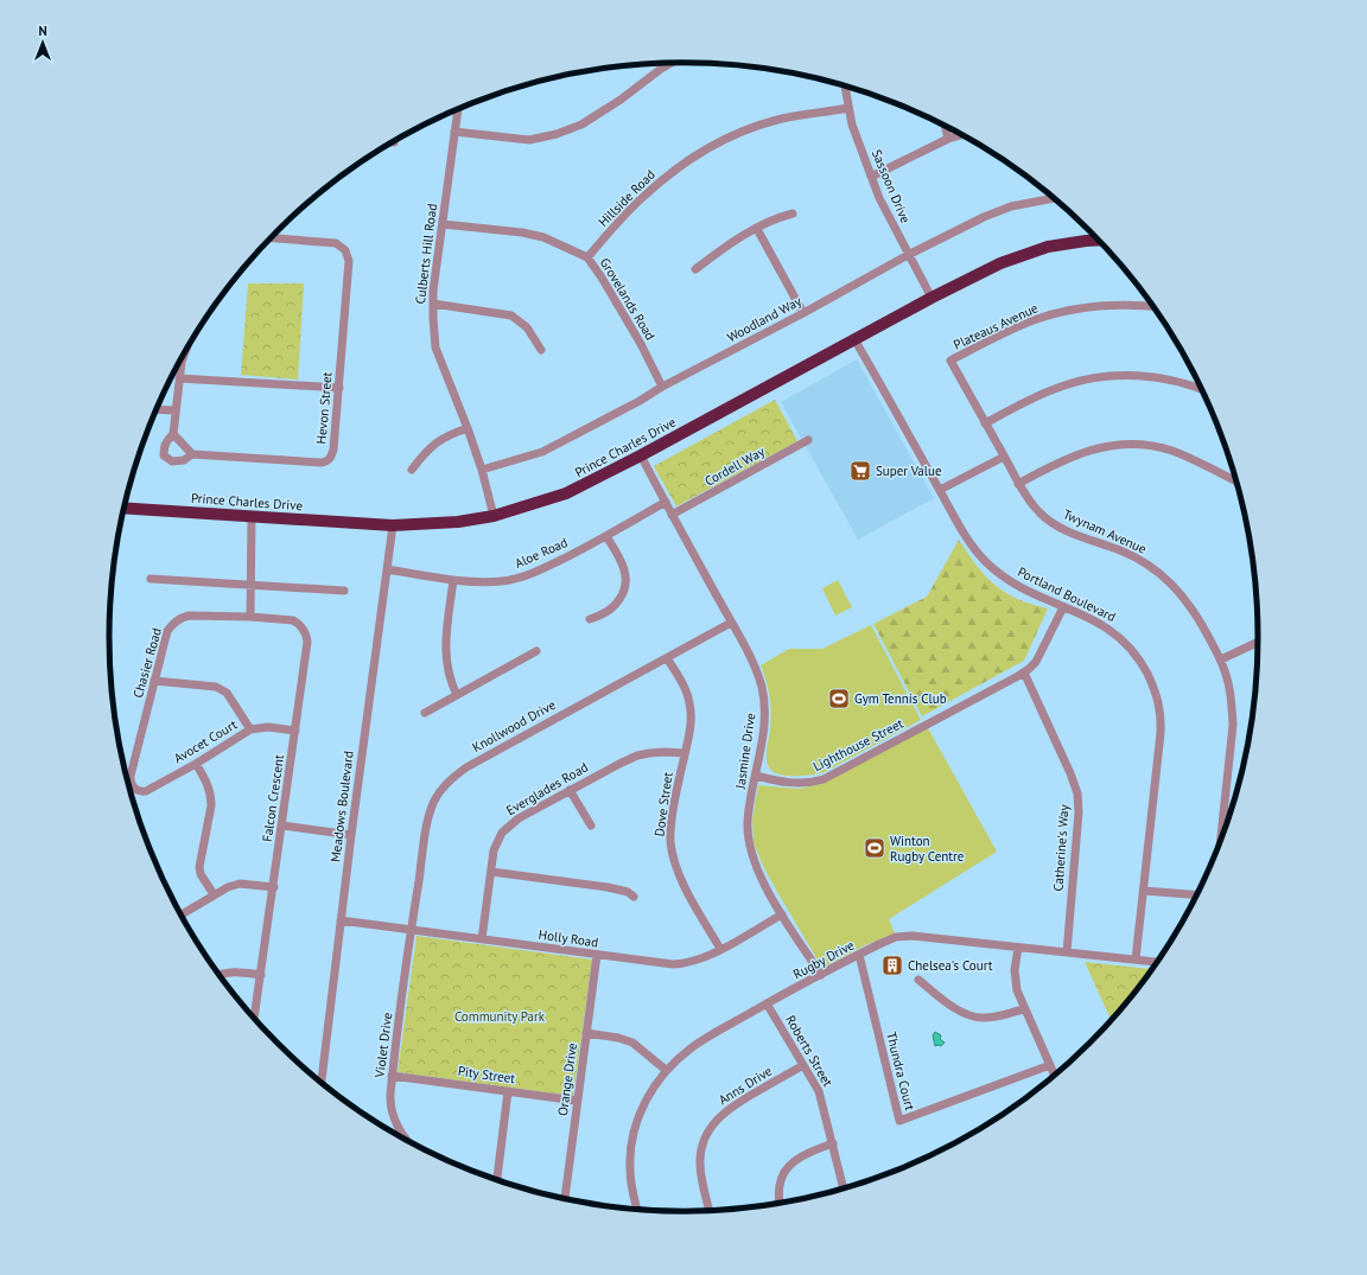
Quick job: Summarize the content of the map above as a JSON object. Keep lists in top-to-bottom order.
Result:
{
  "streets": {
    "highway": ["Prince Charles Drive"],
    "street": [
      "Sassoon Drive",
      "Hillside Road",
      "Culberts Hill Road",
      "Grovelands Road",
      "Woodland Way",
      "Plateaus Avenue",
      "Hevon Street",
      "Cordell Way",
      "Twynam Avenue",
      "Aloe Road",
      "Portland Boulevard",
      "Chasier Road",
      "Knollwood Drive",
      "Avocet Court",
      "Lighthouse Street",
      "Jasmine Drive",
      "Everglades Road",
      "Falcon Crescent",
      "Dove Street",
      "Meadows Boulevard",
      "Catherine's Way",
      "Holly Road",
      "Rugby Drive",
      "Violet Drive",
      "Roberts Street",
      "Thundra Court",
      "Pity Street",
      "Orange Drive",
      "Anns Drive"
    ]
  },
  "crossings": [
    ["Sassoon Drive", "Hillside Road"],
    ["Sassoon Drive", "Woodland Way"],
    ["Sassoon Drive", "Prince Charles Drive"],
    ["Hillside Road", "Grovelands Road"],
    ["Culberts Hill Road", "Grovelands Road"],
    ["Culberts Hill Road", "Woodland Way"],
    ["Culberts Hill Road", "Prince Charles Drive"],
    ["Grovelands Road", "Woodland Way"],
    ["Plateaus Avenue", "Twynam Avenue"],
    ["Prince Charles Drive", "Portland Boulevard"],
    ["Prince Charles Drive", "Jasmine Drive"],
    ["Prince Charles Drive", "Meadows Boulevard"],
    ["Cordell Way", "Jasmine Drive"],
    ["Aloe Road", "Jasmine Drive"],
    ["Aloe Road", "Meadows Boulevard"],
    ["Portland Boulevard", "Lighthouse Street"],
    ["Portland Boulevard", "Rugby Drive"],
    ["Chasier Road", "Avocet Court"],
    ["Chasier Road", "Falcon Crescent"],
    ["Knollwood Drive", "Jasmine Drive"],
    ["Knollwood Drive", "Dove Street"],
    ["Knollwood Drive", "Holly Road"],
    ["Knollwood Drive", "Violet Drive"],
    ["Avocet Court", "Falcon Crescent"],
    ["Lighthouse Street", "Jasmine Drive"],
    ["Lighthouse Street", "Catherine's Way"],
    ["Jasmine Drive", "Holly Road"],
    ["Jasmine Drive", "Rugby Drive"],
    ["Everglades Road", "Dove Street"],
    ["Everglades Road", "Holly Road"],
    ["Dove Street", "Holly Road"],
    ["Meadows Boulevard", "Holly Road"],
    ["Catherine's Way", "Rugby Drive"],
    ["Holly Road", "Violet Drive"],
    ["Holly Road", "Orange Drive"],
    ["Rugby Drive", "Roberts Street"],
    ["Rugby Drive", "Thundra Court"],
    ["Violet Drive", "Pity Street"],
    ["Roberts Street", "Anns Drive"],
    ["Pity Street", "Orange Drive"]
  ],
  "parks": ["Community Park"],
  "places": {
    "supermarket": ["Super Value"],
    "sports": ["Gym Tennis Club", "Winton Rugby Centre"],
    "building": ["Chelsea's Court"]
  },
  "north": "top"
}
